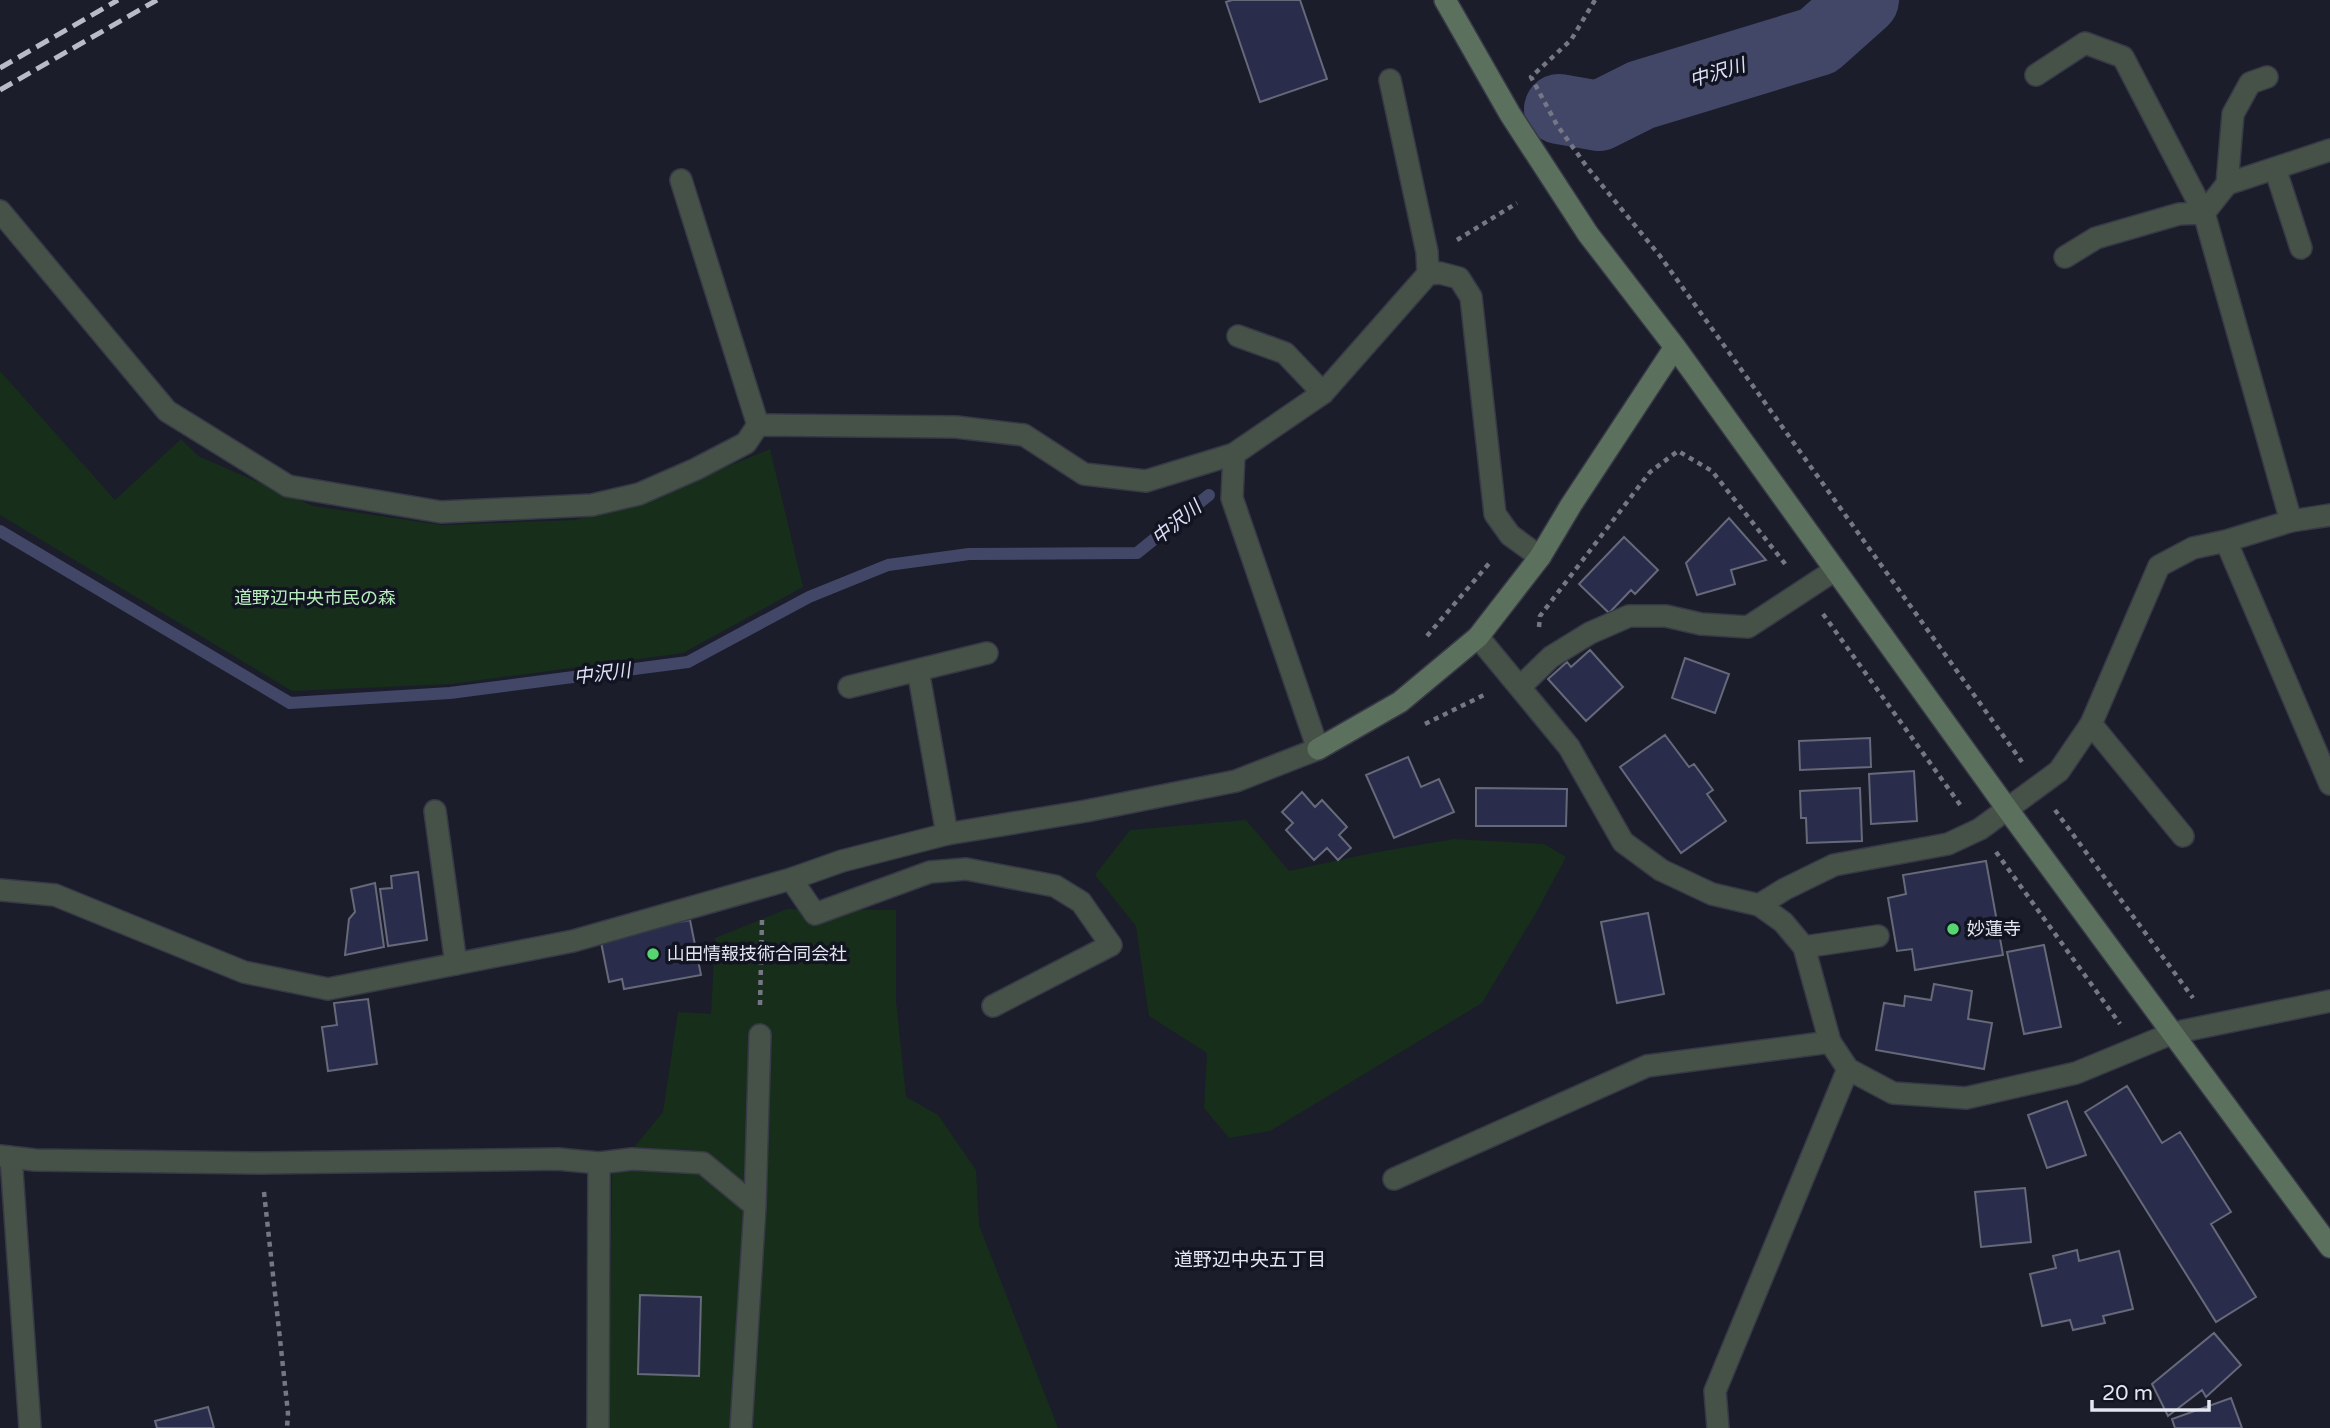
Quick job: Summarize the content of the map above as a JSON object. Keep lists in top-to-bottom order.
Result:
{
  "districts": ["道野辺中央五丁目"],
  "water": ["中沢川"],
  "parks": ["道野辺中央市民の森"],
  "places": ["妙蓮寺", "山田情報技術合同会社"],
  "scale_bar": "20 m"
}
